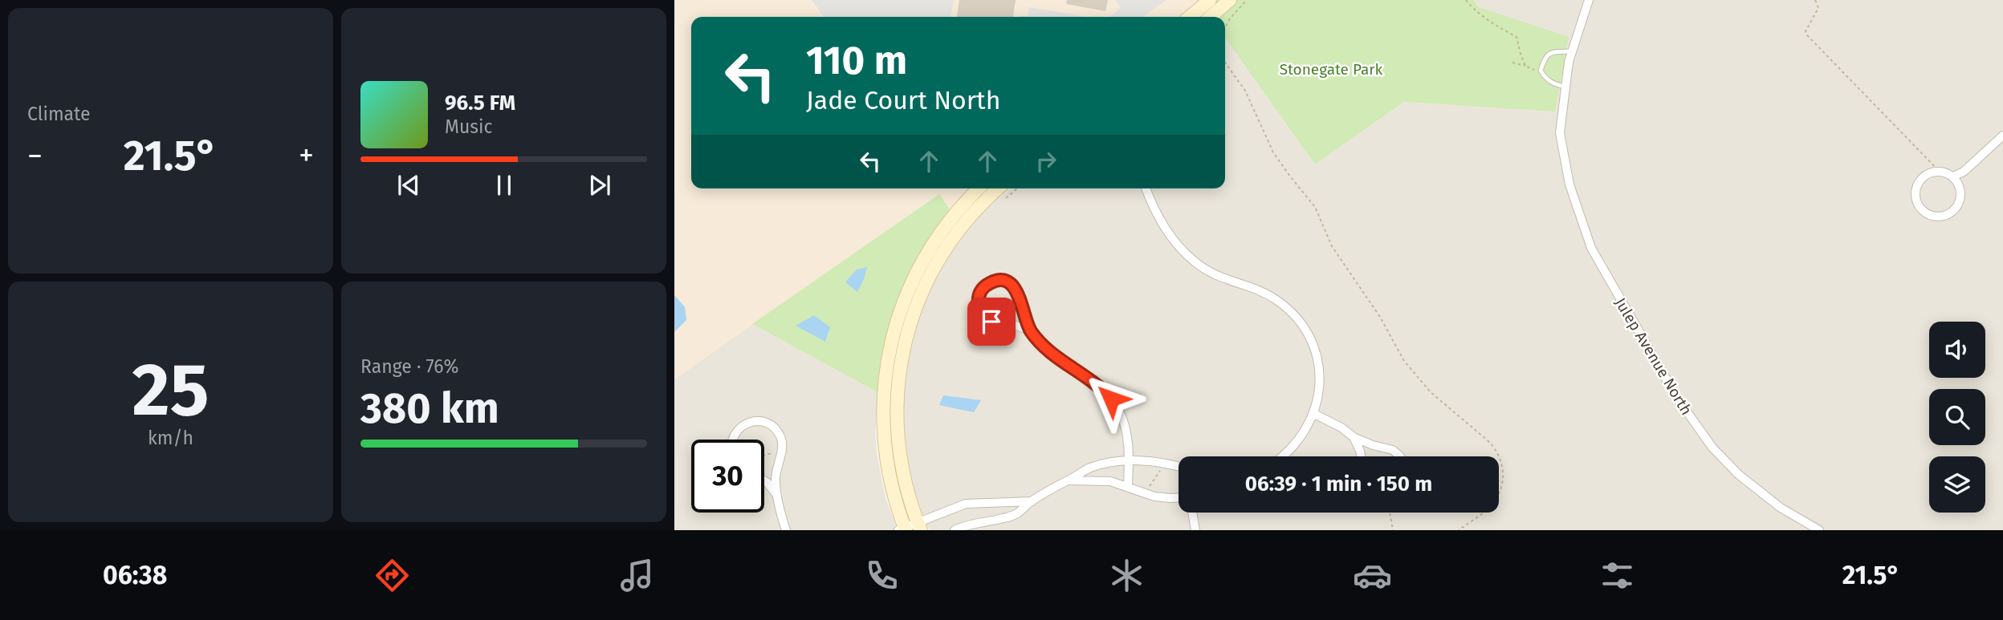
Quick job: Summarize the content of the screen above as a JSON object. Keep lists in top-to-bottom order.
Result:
{
  "streets": {
    "street": ["Julep Avenue North"]
  },
  "parks": ["Stonegate Park"],
  "page": {
    "tile": [
      "Climate",
      ["25", "km/h"],
      ["Range · 76%", "380 km"]
    ],
    "turn": ["110 m", "Jade Court North"],
    "song": ["96.5 FM", "Music"],
    "heat": ["−", "21.5°", "+"],
    "limit": "30",
    "trip": "06:39 · 1 min · 150 m",
    "tabs": ["06:38", "21.5°"]
  }
}
